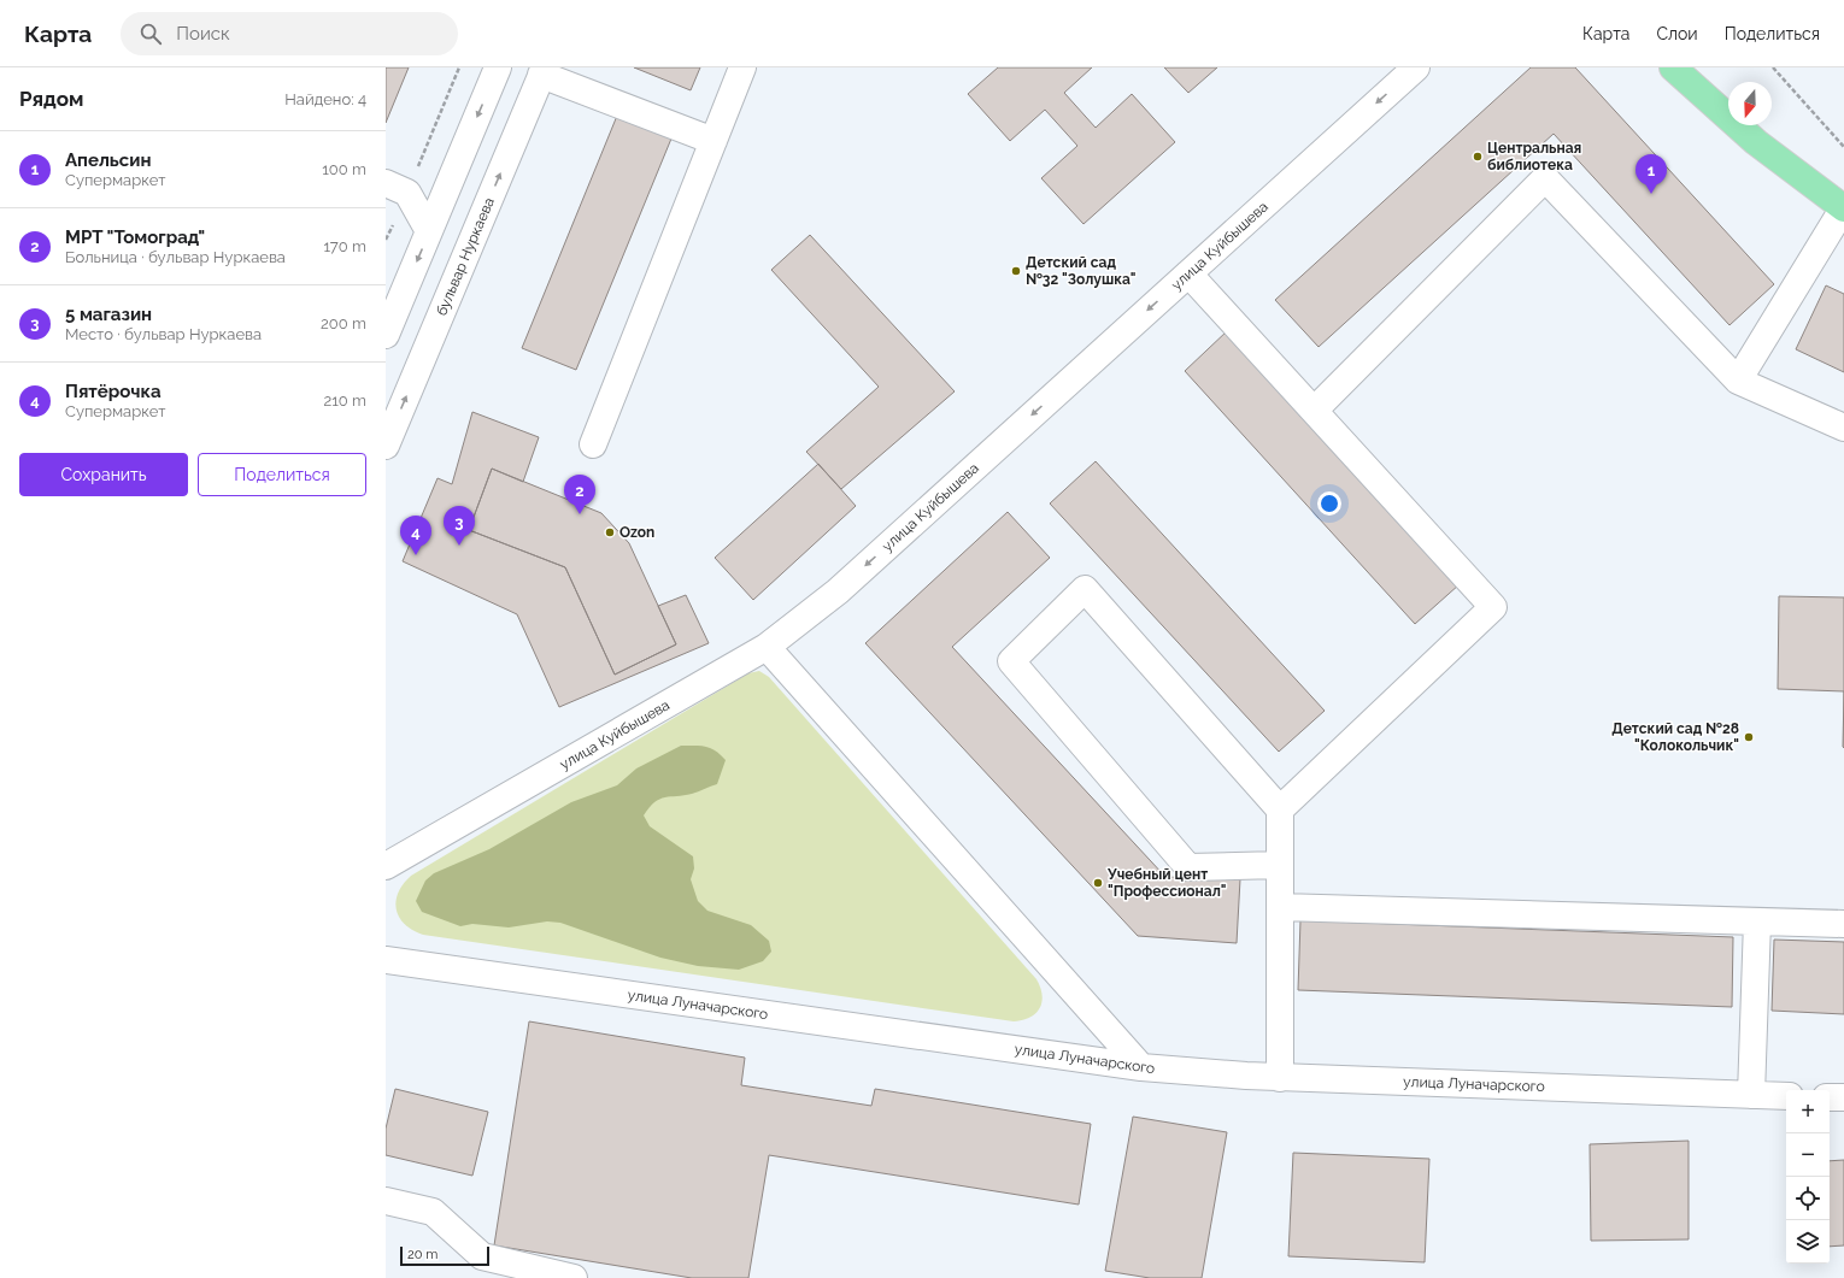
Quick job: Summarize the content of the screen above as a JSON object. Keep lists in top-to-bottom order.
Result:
{
  "streets": {
    "street": ["улица Куйбышева", "бульвар Нуркаева", "улица Луначарского"]
  },
  "one_way": ["улица Куйбышева"],
  "places": [
    "Центральная библиотека",
    "Детский сад №32 \"Золушка\"",
    "Ozon",
    "Детский сад №28 \"Колокольчик\"",
    "Учебный цент \"Профессионал\""
  ],
  "scale_bar": "20 m",
  "north": "bottom",
  "page": {
    "header": "Карта",
    "search": "Поиск",
    "nav": ["Карта", "Слои", "Поделиться"],
    "heading": ["Рядом", "Найдено: 4"],
    "list": [
      {
        "mark": "1",
        "name": "Апельсин",
        "note": "Супермаркет",
        "value": "100 m"
      },
      {
        "mark": "2",
        "name": "МРТ \"Томоград\"",
        "note": "Больница · бульвар Нуркаева",
        "value": "170 m"
      },
      {
        "mark": "3",
        "name": "5 магазин",
        "note": "Место · бульвар Нуркаева",
        "value": "200 m"
      },
      {
        "mark": "4",
        "name": "Пятёрочка",
        "note": "Супермаркет",
        "value": "210 m"
      }
    ],
    "pins": [
      "1",
      "2",
      "3",
      "4"
    ],
    "buttons": ["Сохранить", "Поделиться"],
    "map_buttons": ["+", "−"],
    "scale": "20 m"
  }
}
